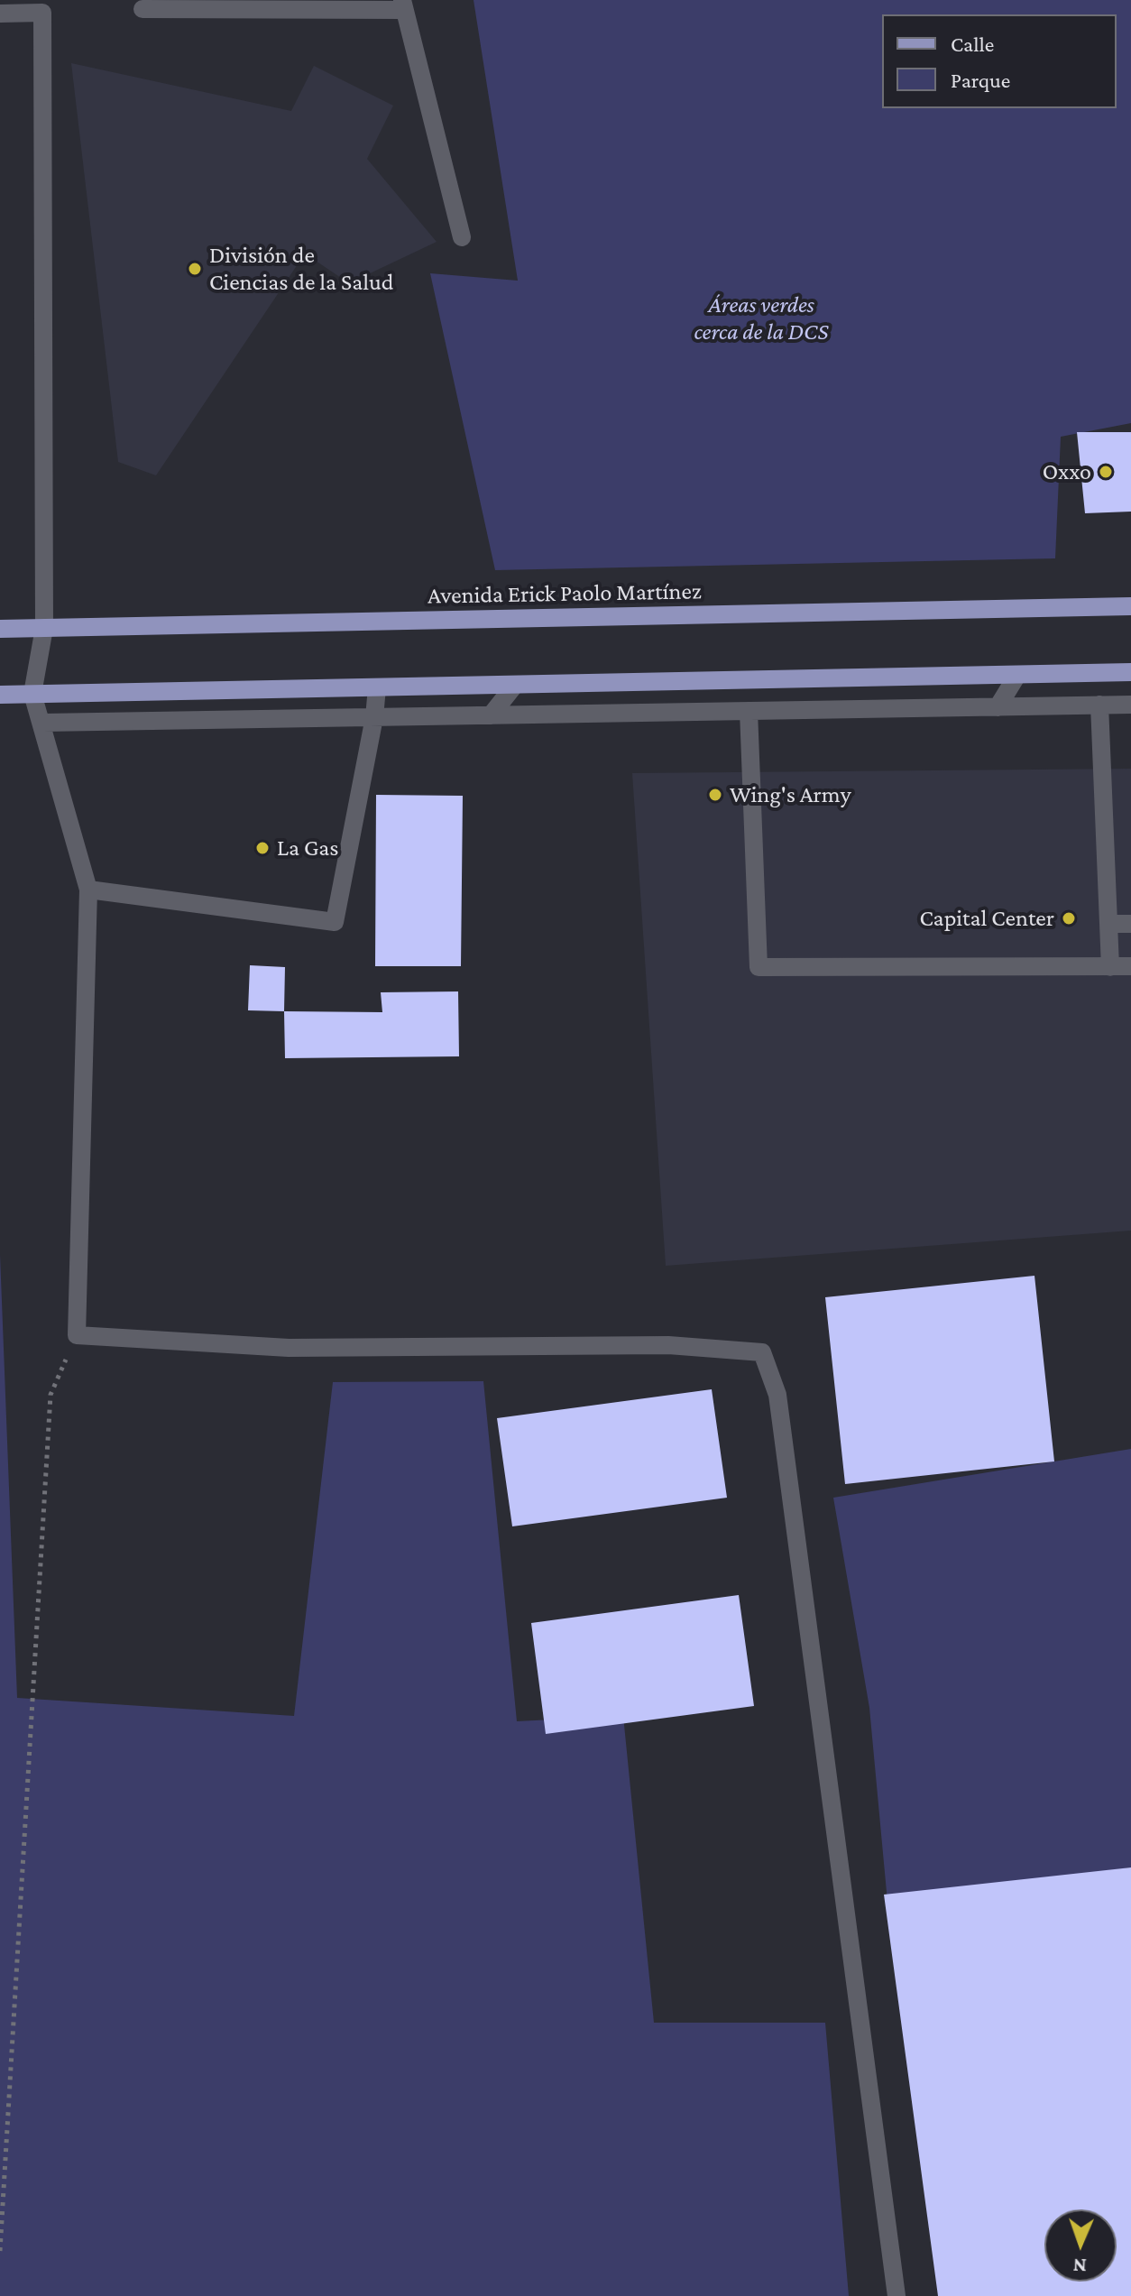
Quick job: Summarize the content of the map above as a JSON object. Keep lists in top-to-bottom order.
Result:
{
  "streets": {
    "main road": ["Avenida Erick Paolo Martínez"]
  },
  "parks": ["Áreas verdes cerca de la DCS"],
  "places": [
    "División de Ciencias de la Salud",
    "Oxxo",
    "Wing's Army",
    "La Gas",
    "Capital Center"
  ],
  "legend": ["Calle", "Parque"],
  "north": "bottom"
}
